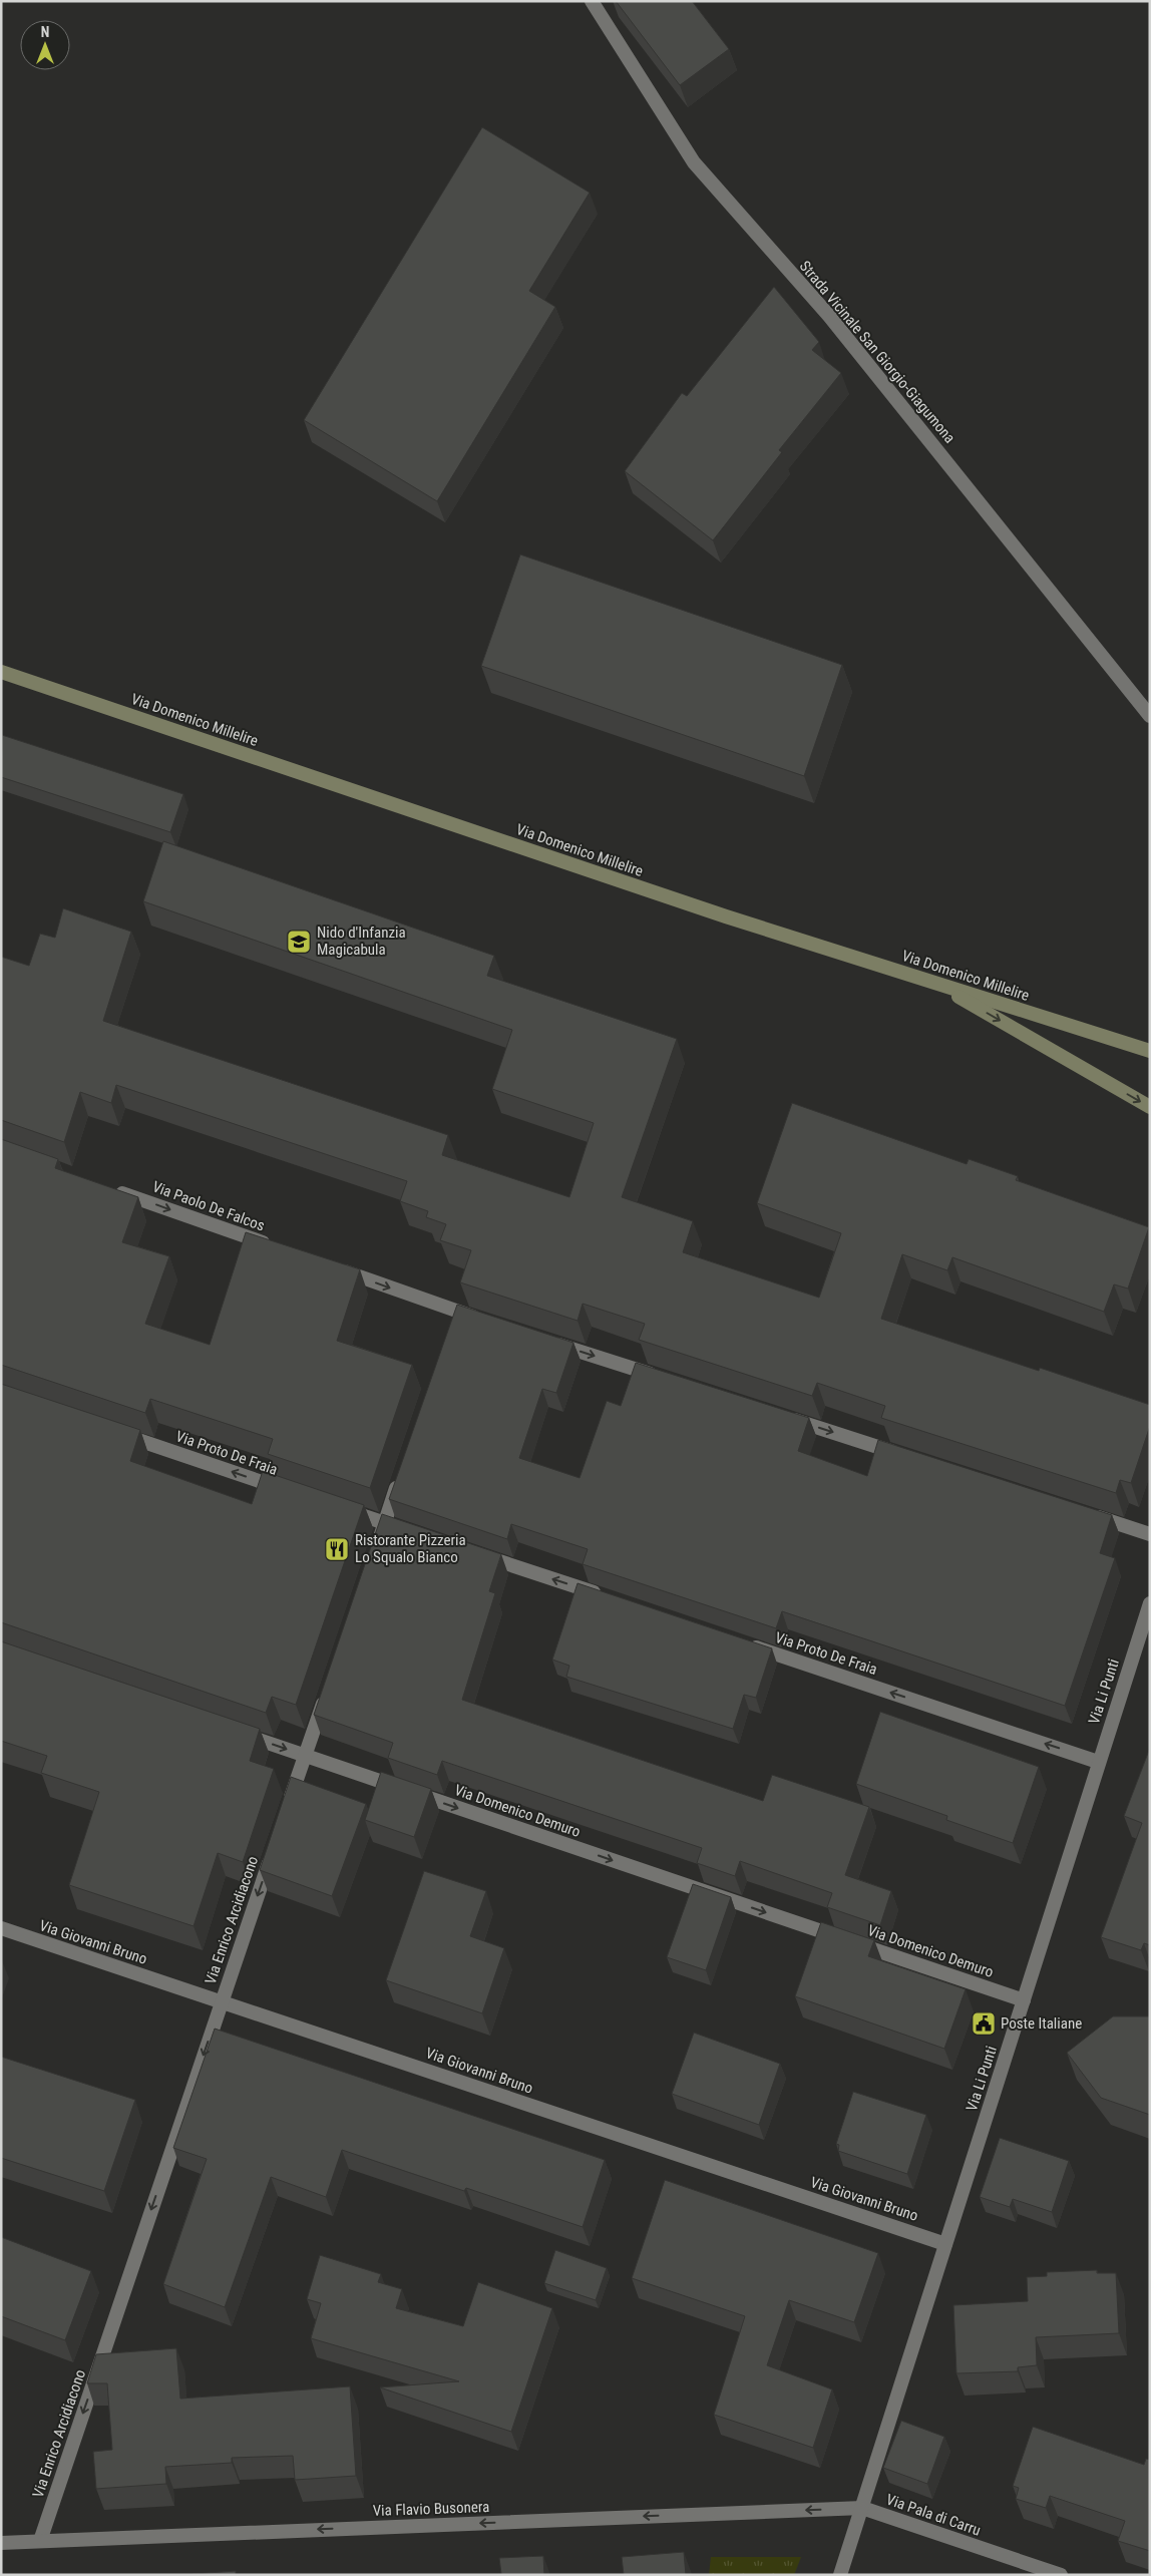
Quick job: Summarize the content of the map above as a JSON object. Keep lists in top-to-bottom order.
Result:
{
  "streets": {
    "main road": ["Via Domenico Millelire"],
    "street": [
      "Strada Vicinale San Giorgio-Giagumona",
      "Via Paolo De Falcos",
      "Via Proto De Fraia",
      "Via Li Punti",
      "Via Domenico Demuro",
      "Via Enrico Arcidiacono",
      "Via Giovanni Bruno",
      "Via Flavio Busonera",
      "Via Pala di Carru"
    ]
  },
  "crossings": [
    ["Via Proto De Fraia", "Via Li Punti"],
    ["Via Li Punti", "Via Domenico Demuro"],
    ["Via Li Punti", "Via Giovanni Bruno"],
    ["Via Li Punti", "Via Flavio Busonera"],
    ["Via Li Punti", "Via Pala di Carru"],
    ["Via Enrico Arcidiacono", "Via Giovanni Bruno"],
    ["Via Enrico Arcidiacono", "Via Flavio Busonera"],
    ["Via Flavio Busonera", "Via Pala di Carru"]
  ],
  "one_way": [
    "Via Paolo De Falcos",
    "Via Proto De Fraia",
    "Via Domenico Demuro",
    "Via Enrico Arcidiacono",
    "Via Flavio Busonera"
  ],
  "places": {
    "school or university": ["Nido d'Infanzia Magicabula"],
    "restaurant": ["Ristorante Pizzeria Lo Squalo Bianco"],
    "public building": ["Poste Italiane"]
  },
  "north": "top"
}
